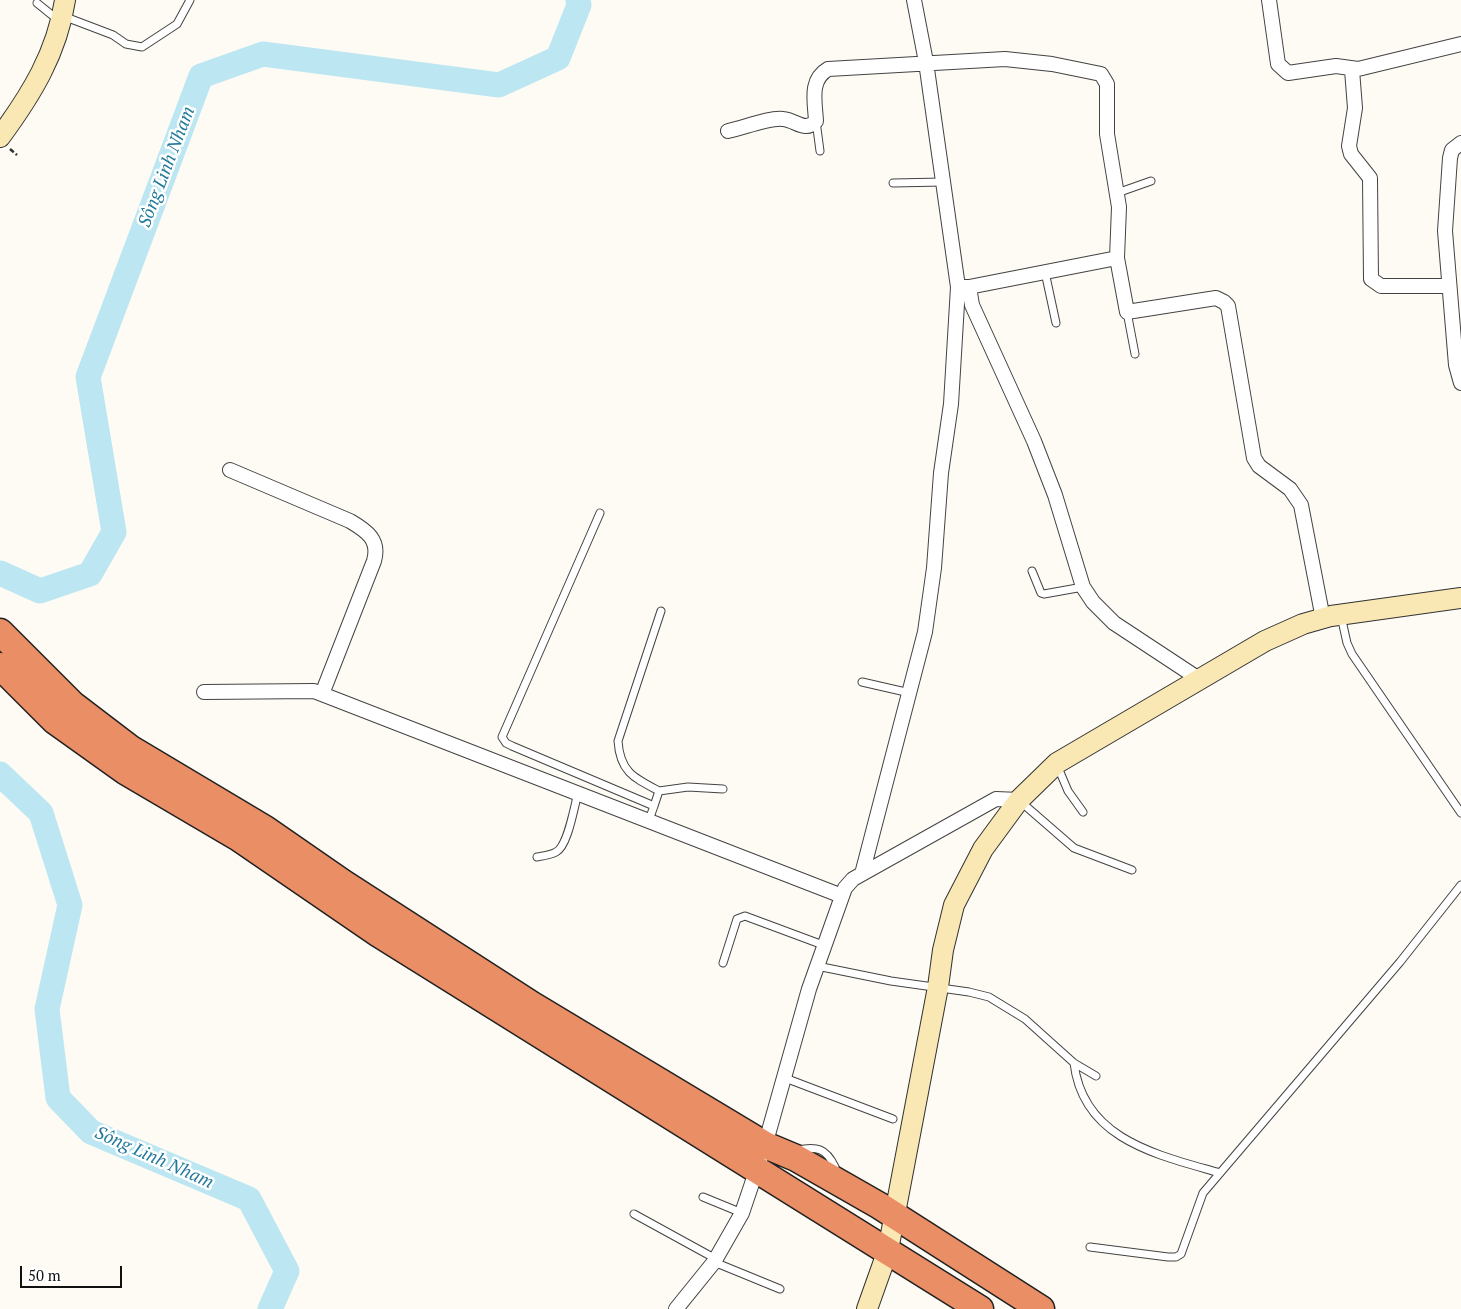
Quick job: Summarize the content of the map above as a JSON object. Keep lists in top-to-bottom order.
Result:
{
  "water": ["Sông Linh Nham"],
  "scale_bar": "50 m"
}
